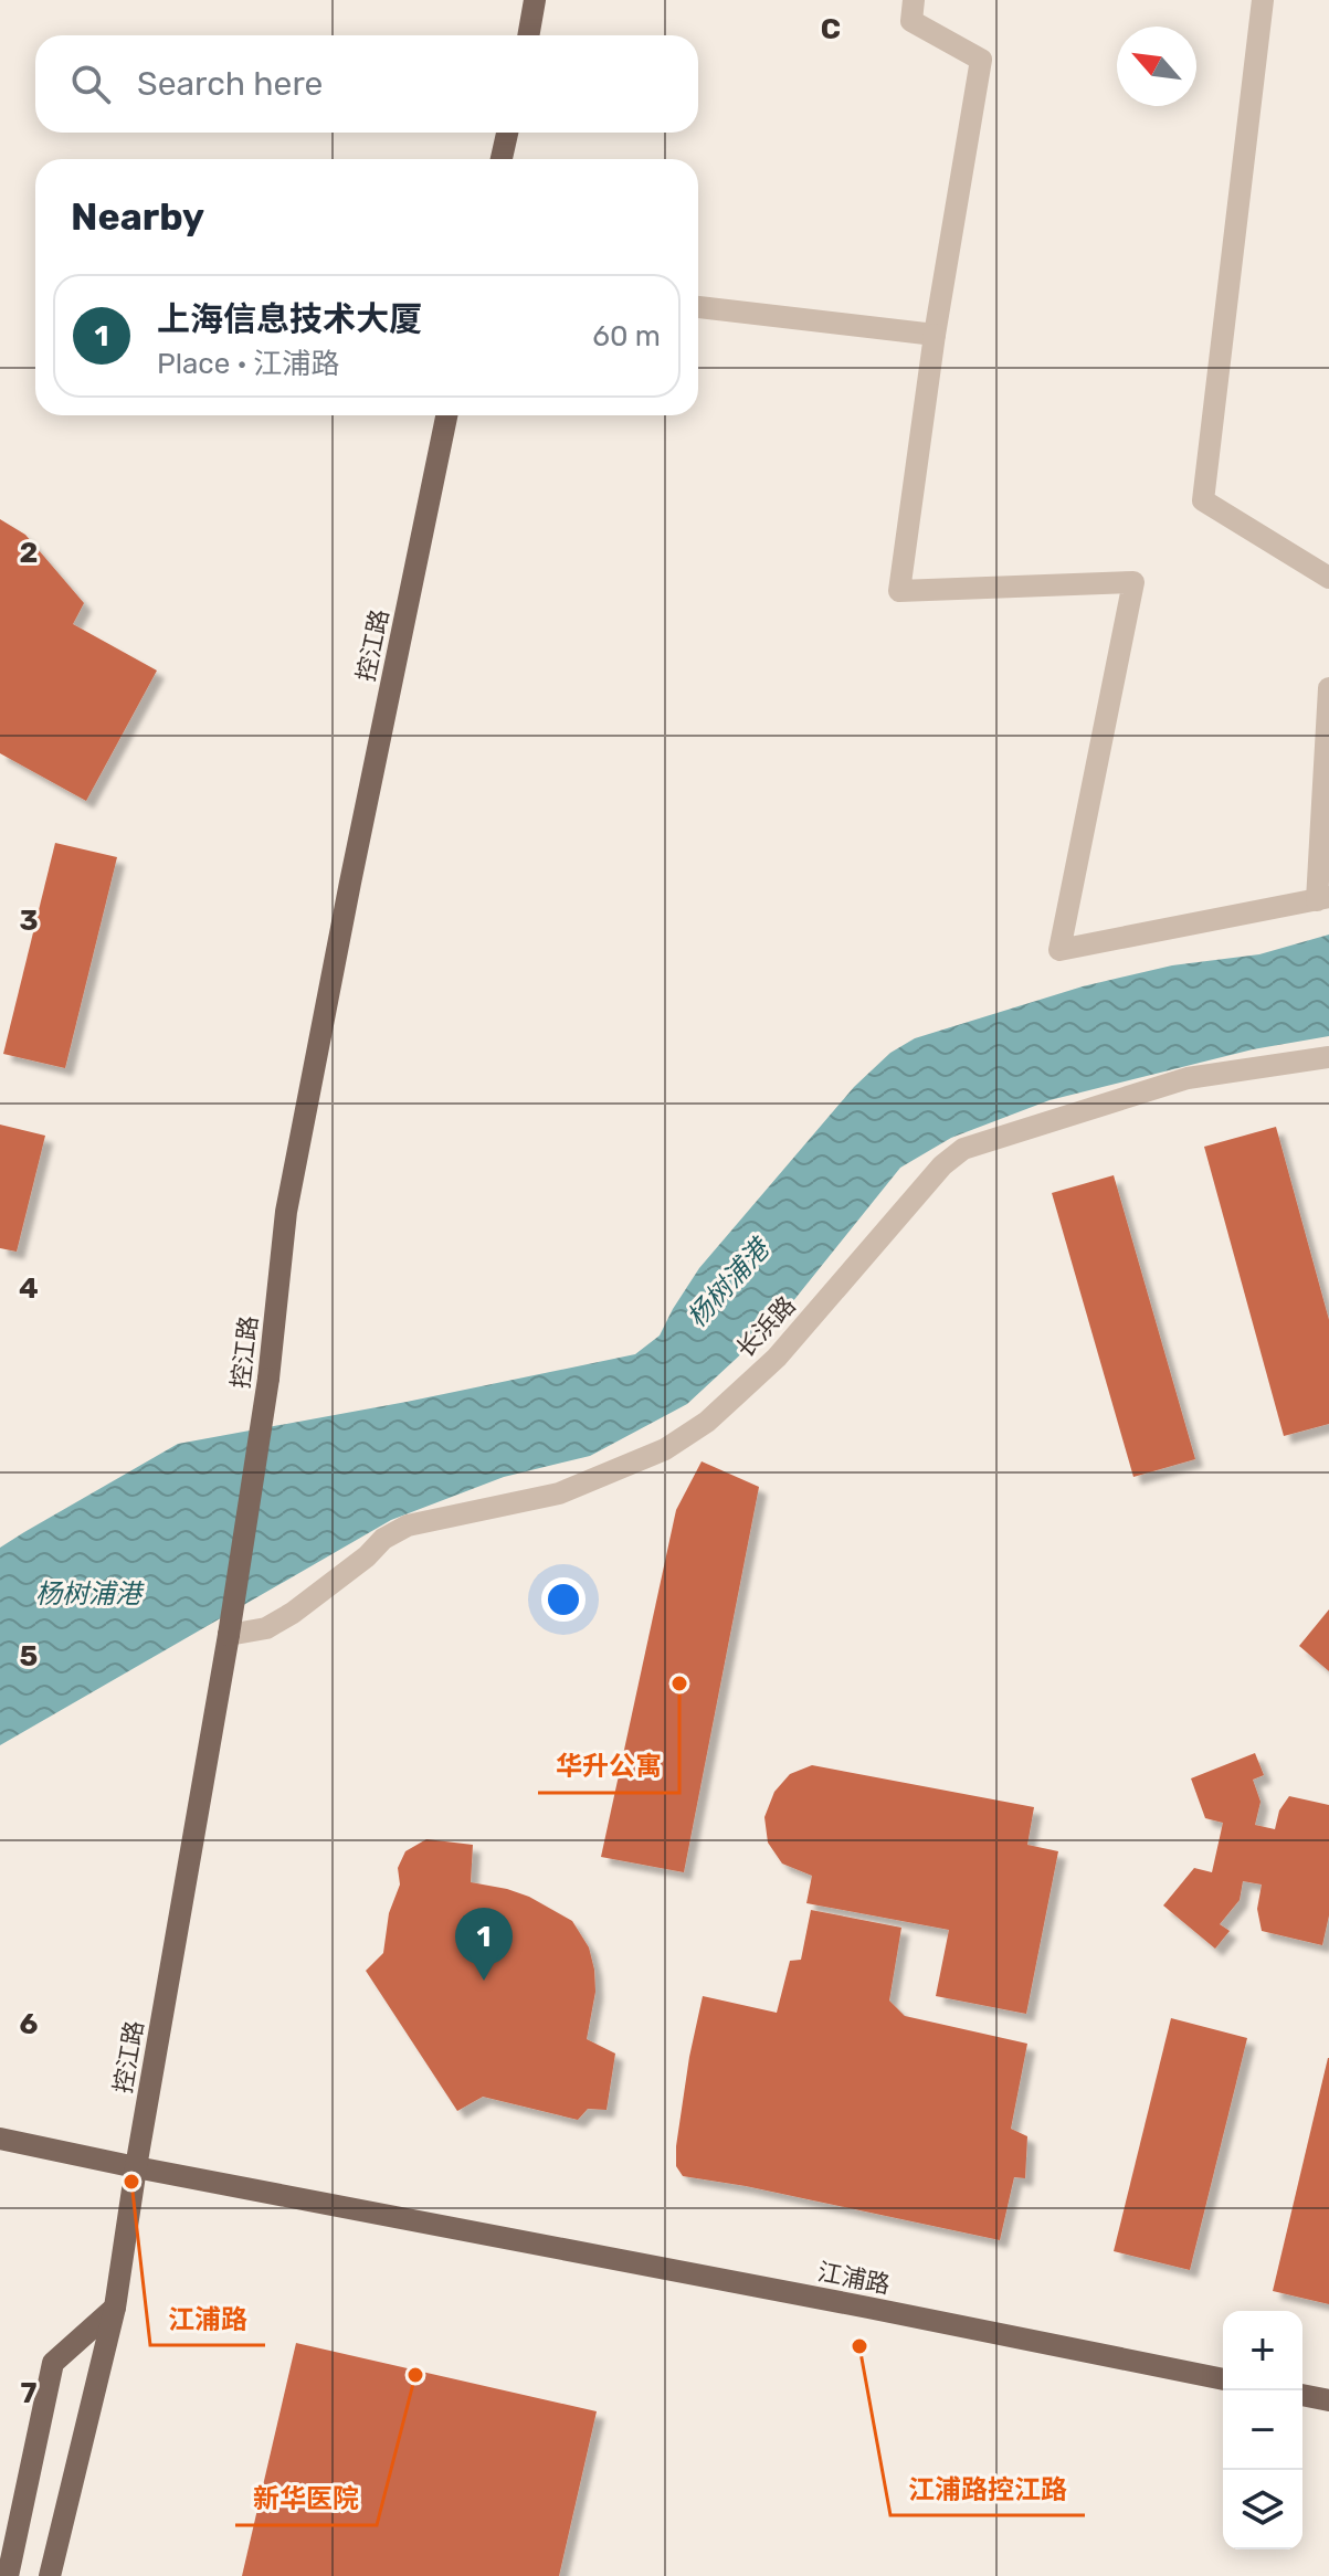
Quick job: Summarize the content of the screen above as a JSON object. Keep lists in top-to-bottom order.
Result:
{
  "streets": {
    "main road": ["控江路", "江浦路"],
    "street": ["长浜路"]
  },
  "crossings": [
    ["控江路", "长浜路"],
    ["控江路", "江浦路"]
  ],
  "water": ["杨树浦港"],
  "places": [
    "华升公寓",
    "江浦路",
    "江浦路控江路",
    "新华医院"
  ],
  "north": "top left",
  "page": {
    "search": "Search here",
    "heading": "Nearby",
    "list": [
      {
        "mark": "1",
        "name": "上海信息技术大厦",
        "note": "Place · 江浦路",
        "value": "60 m"
      }
    ],
    "pins": "1",
    "map_buttons": ["+", "−"]
  },
  "grid": {
    "columns": ["C"],
    "rows": [
      "2",
      "3",
      "4",
      "5",
      "6",
      "7"
    ]
  }
}
